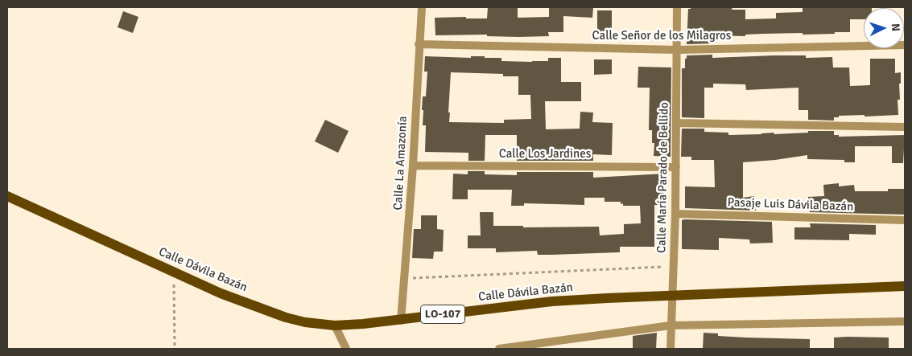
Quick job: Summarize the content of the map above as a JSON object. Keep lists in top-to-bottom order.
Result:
{
  "streets": {
    "main road": ["Calle Dávila Bazán", "LO-107"],
    "street": [
      "Calle Señor de los Milagros",
      "Calle Los Jardines",
      "Calle La Amazonía",
      "Calle María Parado de Bellido",
      "Pasaje Luis Dávila Bazán"
    ]
  },
  "crossings": [
    ["Calle Señor de los Milagros", "Calle La Amazonía"],
    ["Calle Señor de los Milagros", "Calle María Parado de Bellido"],
    ["Calle Los Jardines", "Calle La Amazonía"],
    ["Calle Los Jardines", "Calle María Parado de Bellido"],
    ["Calle La Amazonía", "Calle Dávila Bazán"],
    ["Calle María Parado de Bellido", "Pasaje Luis Dávila Bazán"],
    ["Calle María Parado de Bellido", "Calle Dávila Bazán"]
  ],
  "north": "right"
}
